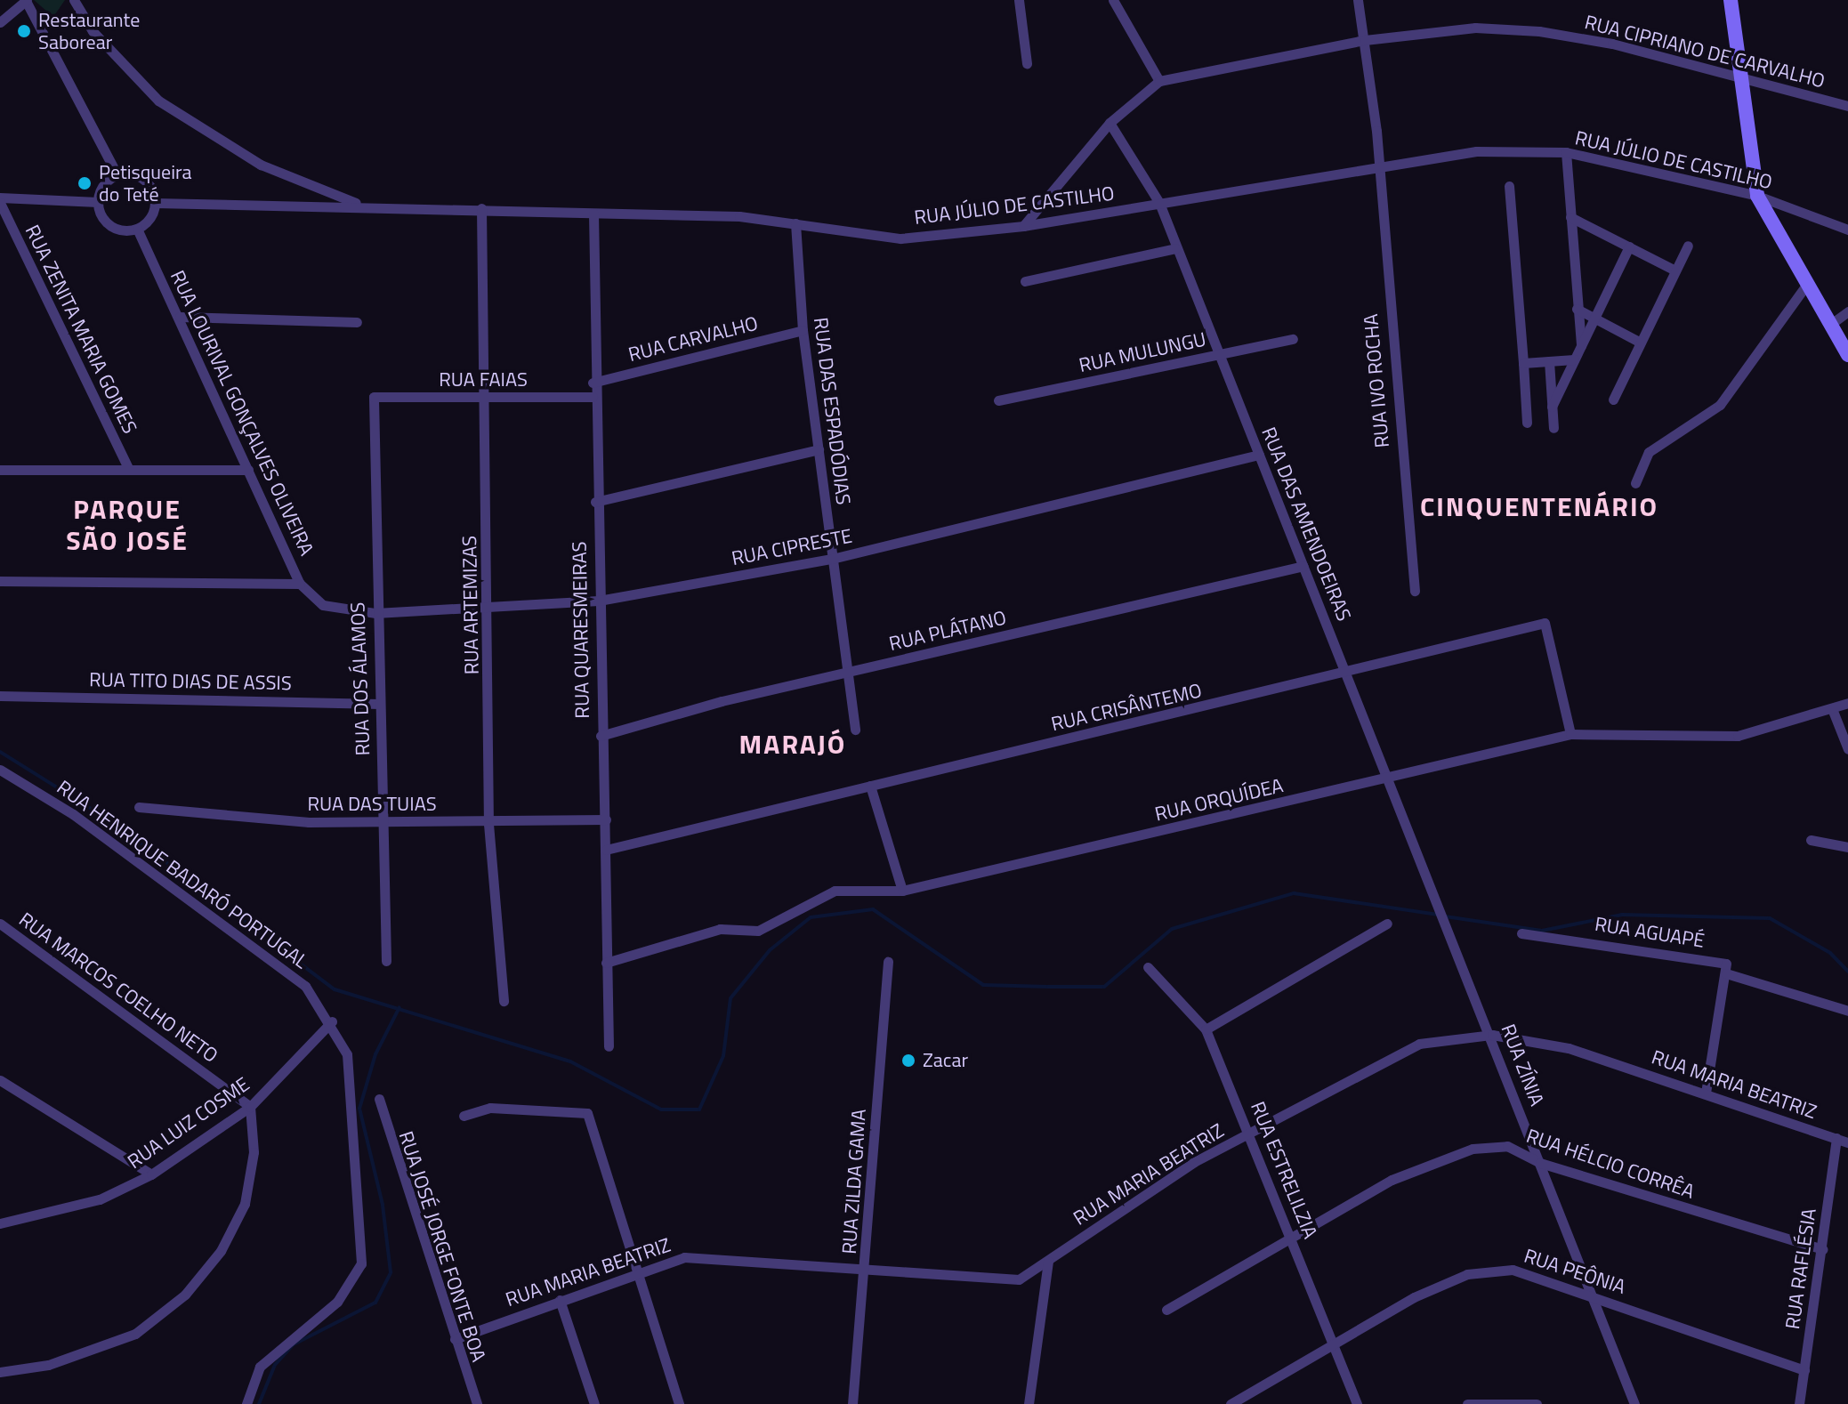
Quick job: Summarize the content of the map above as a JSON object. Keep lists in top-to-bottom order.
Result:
{
  "streets": {
    "street": [
      "RUA CIPRIANO DE CARVALHO",
      "RUA JÚLIO DE CASTILHO",
      "RUA ZENITA MARIA GOMES",
      "RUA CARVALHO",
      "RUA MULUNGU",
      "RUA FAIAS",
      "RUA IVO ROCHA",
      "RUA DAS ESPADÓDIAS",
      "RUA LOURIVAL GONÇALVES OLIVEIRA",
      "RUA DAS AMENDOEIRAS",
      "RUA CIPRESTE",
      "RUA ARTEMIZAS",
      "RUA QUARESMEIRAS",
      "RUA PLÁTANO",
      "RUA DOS ÁLAMOS",
      "RUA TITO DIAS DE ASSIS",
      "RUA CRISÂNTEMO",
      "RUA ORQUÍDEA",
      "RUA DAS TUIAS",
      "RUA HENRIQUE BADARÓ PORTUGAL",
      "RUA AGUAPÉ",
      "RUA MARCOS COELHO NETO",
      "RUA ZÍNIA",
      "RUA MARIA BEATRIZ",
      "RUA LUIZ COSME",
      "RUA HÉLCIO CORRÊA",
      "RUA ESTRELILZIA",
      "RUA ZILDA GAMA",
      "RUA JOSÉ JORGE FONTE BOA",
      "RUA RAFLÉSIA",
      "RUA PEÔNIA"
    ]
  },
  "crossings": [
    ["RUA CIPRIANO DE CARVALHO", "RUA JÚLIO DE CASTILHO"],
    ["RUA CIPRIANO DE CARVALHO", "RUA IVO ROCHA"],
    ["RUA CIPRIANO DE CARVALHO", "RUA DAS AMENDOEIRAS"],
    ["RUA JÚLIO DE CASTILHO", "RUA IVO ROCHA"],
    ["RUA JÚLIO DE CASTILHO", "RUA DAS ESPADÓDIAS"],
    ["RUA JÚLIO DE CASTILHO", "RUA DAS AMENDOEIRAS"],
    ["RUA JÚLIO DE CASTILHO", "RUA ARTEMIZAS"],
    ["RUA JÚLIO DE CASTILHO", "RUA QUARESMEIRAS"],
    ["RUA CARVALHO", "RUA DAS ESPADÓDIAS"],
    ["RUA CARVALHO", "RUA QUARESMEIRAS"],
    ["RUA MULUNGU", "RUA DAS AMENDOEIRAS"],
    ["RUA FAIAS", "RUA ARTEMIZAS"],
    ["RUA FAIAS", "RUA QUARESMEIRAS"],
    ["RUA FAIAS", "RUA DOS ÁLAMOS"],
    ["RUA DAS ESPADÓDIAS", "RUA CIPRESTE"],
    ["RUA DAS ESPADÓDIAS", "RUA PLÁTANO"],
    ["RUA LOURIVAL GONÇALVES OLIVEIRA", "RUA CIPRESTE"],
    ["RUA DAS AMENDOEIRAS", "RUA CIPRESTE"],
    ["RUA DAS AMENDOEIRAS", "RUA PLÁTANO"],
    ["RUA DAS AMENDOEIRAS", "RUA CRISÂNTEMO"],
    ["RUA DAS AMENDOEIRAS", "RUA ORQUÍDEA"],
    ["RUA DAS AMENDOEIRAS", "RUA ZÍNIA"],
    ["RUA CIPRESTE", "RUA ARTEMIZAS"],
    ["RUA CIPRESTE", "RUA QUARESMEIRAS"],
    ["RUA CIPRESTE", "RUA DOS ÁLAMOS"],
    ["RUA ARTEMIZAS", "RUA DAS TUIAS"],
    ["RUA QUARESMEIRAS", "RUA PLÁTANO"],
    ["RUA QUARESMEIRAS", "RUA CRISÂNTEMO"],
    ["RUA QUARESMEIRAS", "RUA ORQUÍDEA"],
    ["RUA QUARESMEIRAS", "RUA DAS TUIAS"],
    ["RUA DOS ÁLAMOS", "RUA TITO DIAS DE ASSIS"],
    ["RUA DOS ÁLAMOS", "RUA DAS TUIAS"],
    ["RUA CRISÂNTEMO", "RUA ORQUÍDEA"],
    ["RUA HENRIQUE BADARÓ PORTUGAL", "RUA LUIZ COSME"],
    ["RUA MARCOS COELHO NETO", "RUA LUIZ COSME"],
    ["RUA ZÍNIA", "RUA MARIA BEATRIZ"],
    ["RUA ZÍNIA", "RUA HÉLCIO CORRÊA"],
    ["RUA ZÍNIA", "RUA PEÔNIA"],
    ["RUA MARIA BEATRIZ", "RUA ESTRELILZIA"],
    ["RUA MARIA BEATRIZ", "RUA ZILDA GAMA"],
    ["RUA MARIA BEATRIZ", "RUA JOSÉ JORGE FONTE BOA"],
    ["RUA MARIA BEATRIZ", "RUA RAFLÉSIA"],
    ["RUA HÉLCIO CORRÊA", "RUA ESTRELILZIA"],
    ["RUA HÉLCIO CORRÊA", "RUA RAFLÉSIA"],
    ["RUA ESTRELILZIA", "RUA PEÔNIA"],
    ["RUA RAFLÉSIA", "RUA PEÔNIA"]
  ],
  "districts": ["CINQUENTENÁRIO", "PARQUE SÃO JOSÉ", "MARAJÓ"],
  "places": ["Restaurante Saborear", "Petisqueira do Teté", "Zacar"]
}
